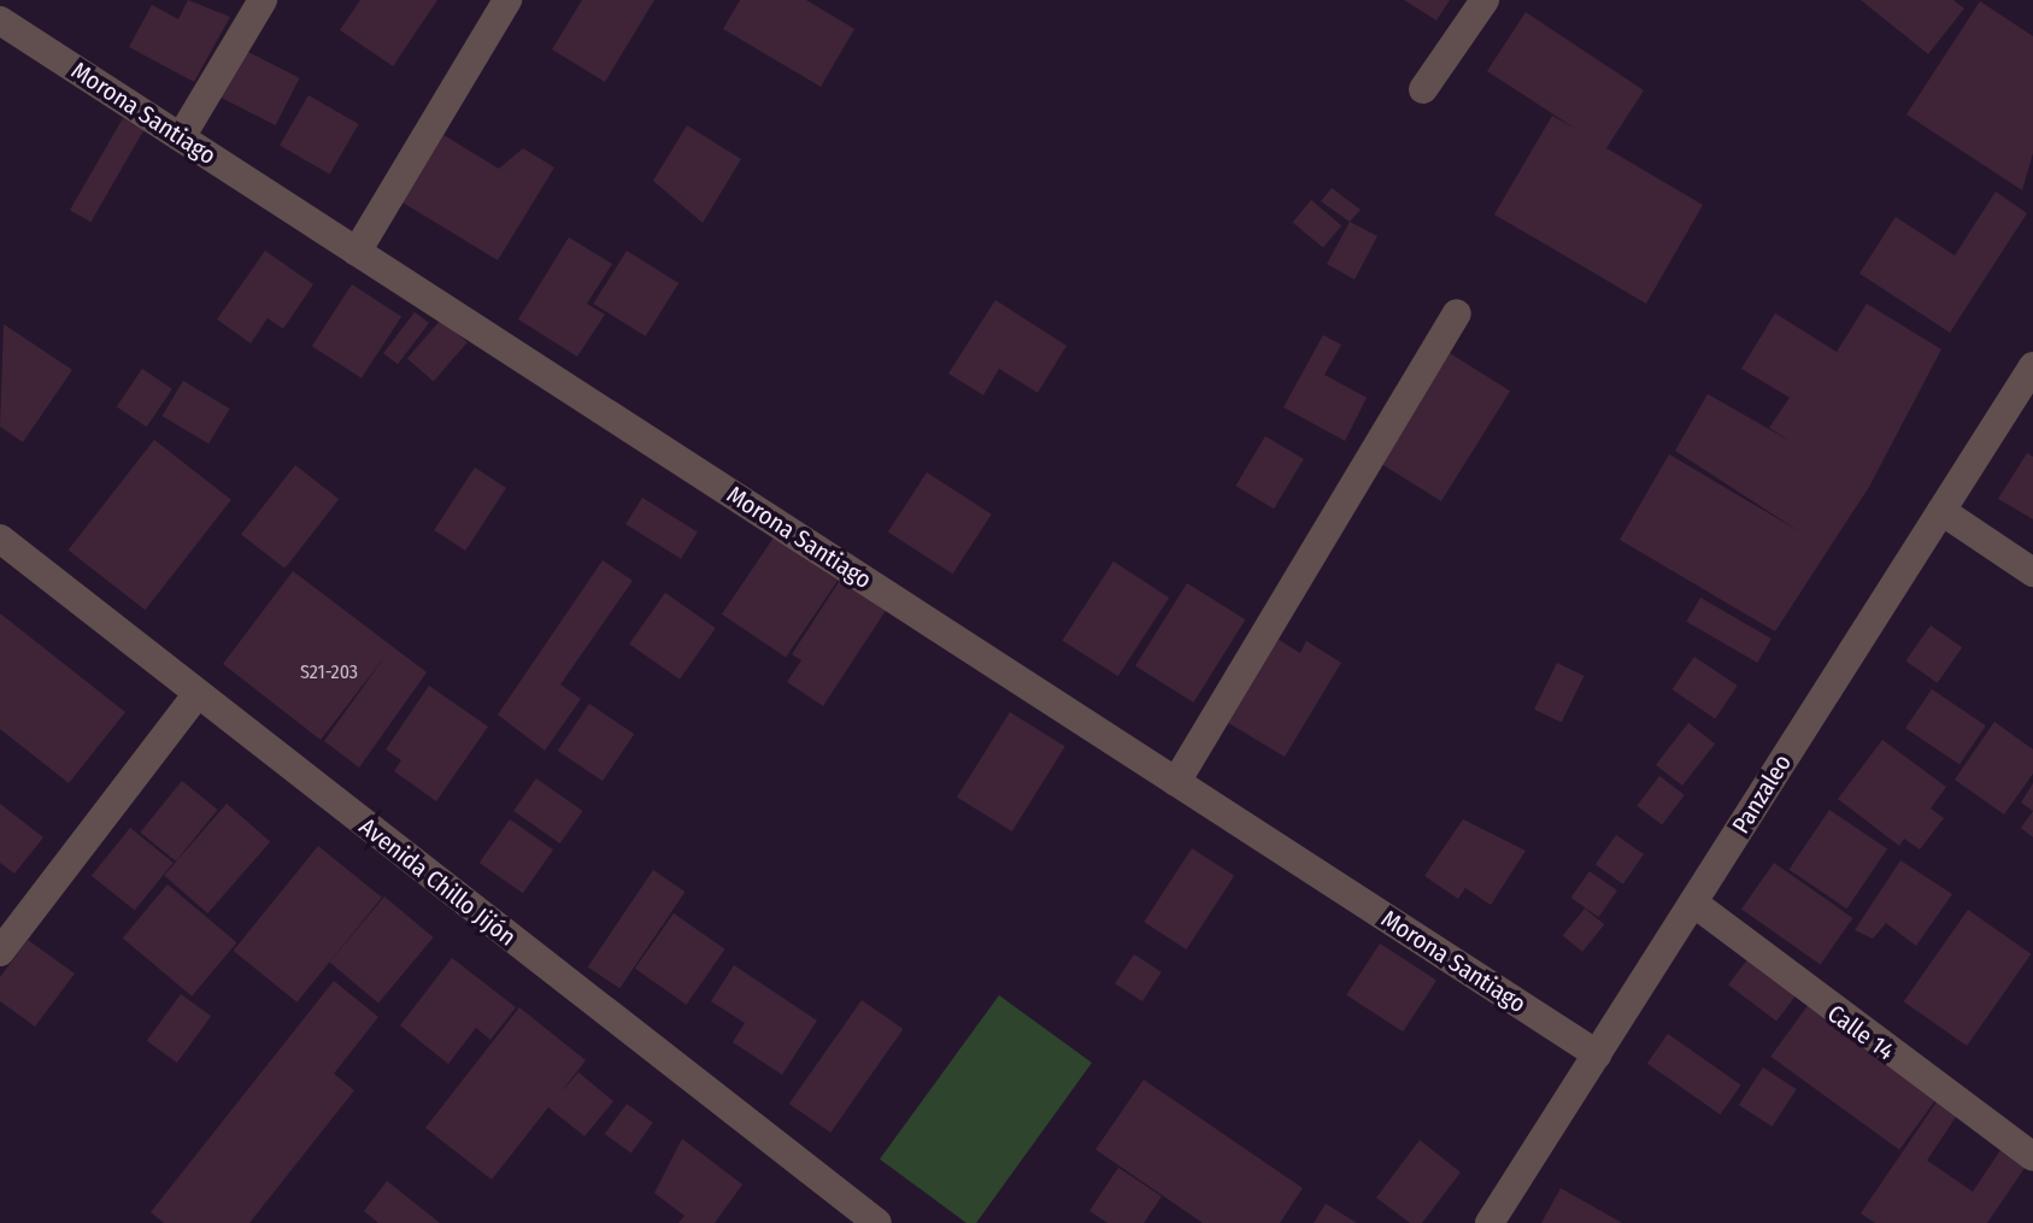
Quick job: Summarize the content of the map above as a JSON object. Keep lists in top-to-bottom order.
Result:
{
  "streets": {
    "street": [
      "Morona Santiago",
      "Panzaleo",
      "Avenida Chillo Jijón",
      "Calle 14"
    ]
  },
  "crossings": [
    ["Morona Santiago", "Panzaleo"],
    ["Panzaleo", "Calle 14"]
  ],
  "house_numbers": ["S21-203"]
}
